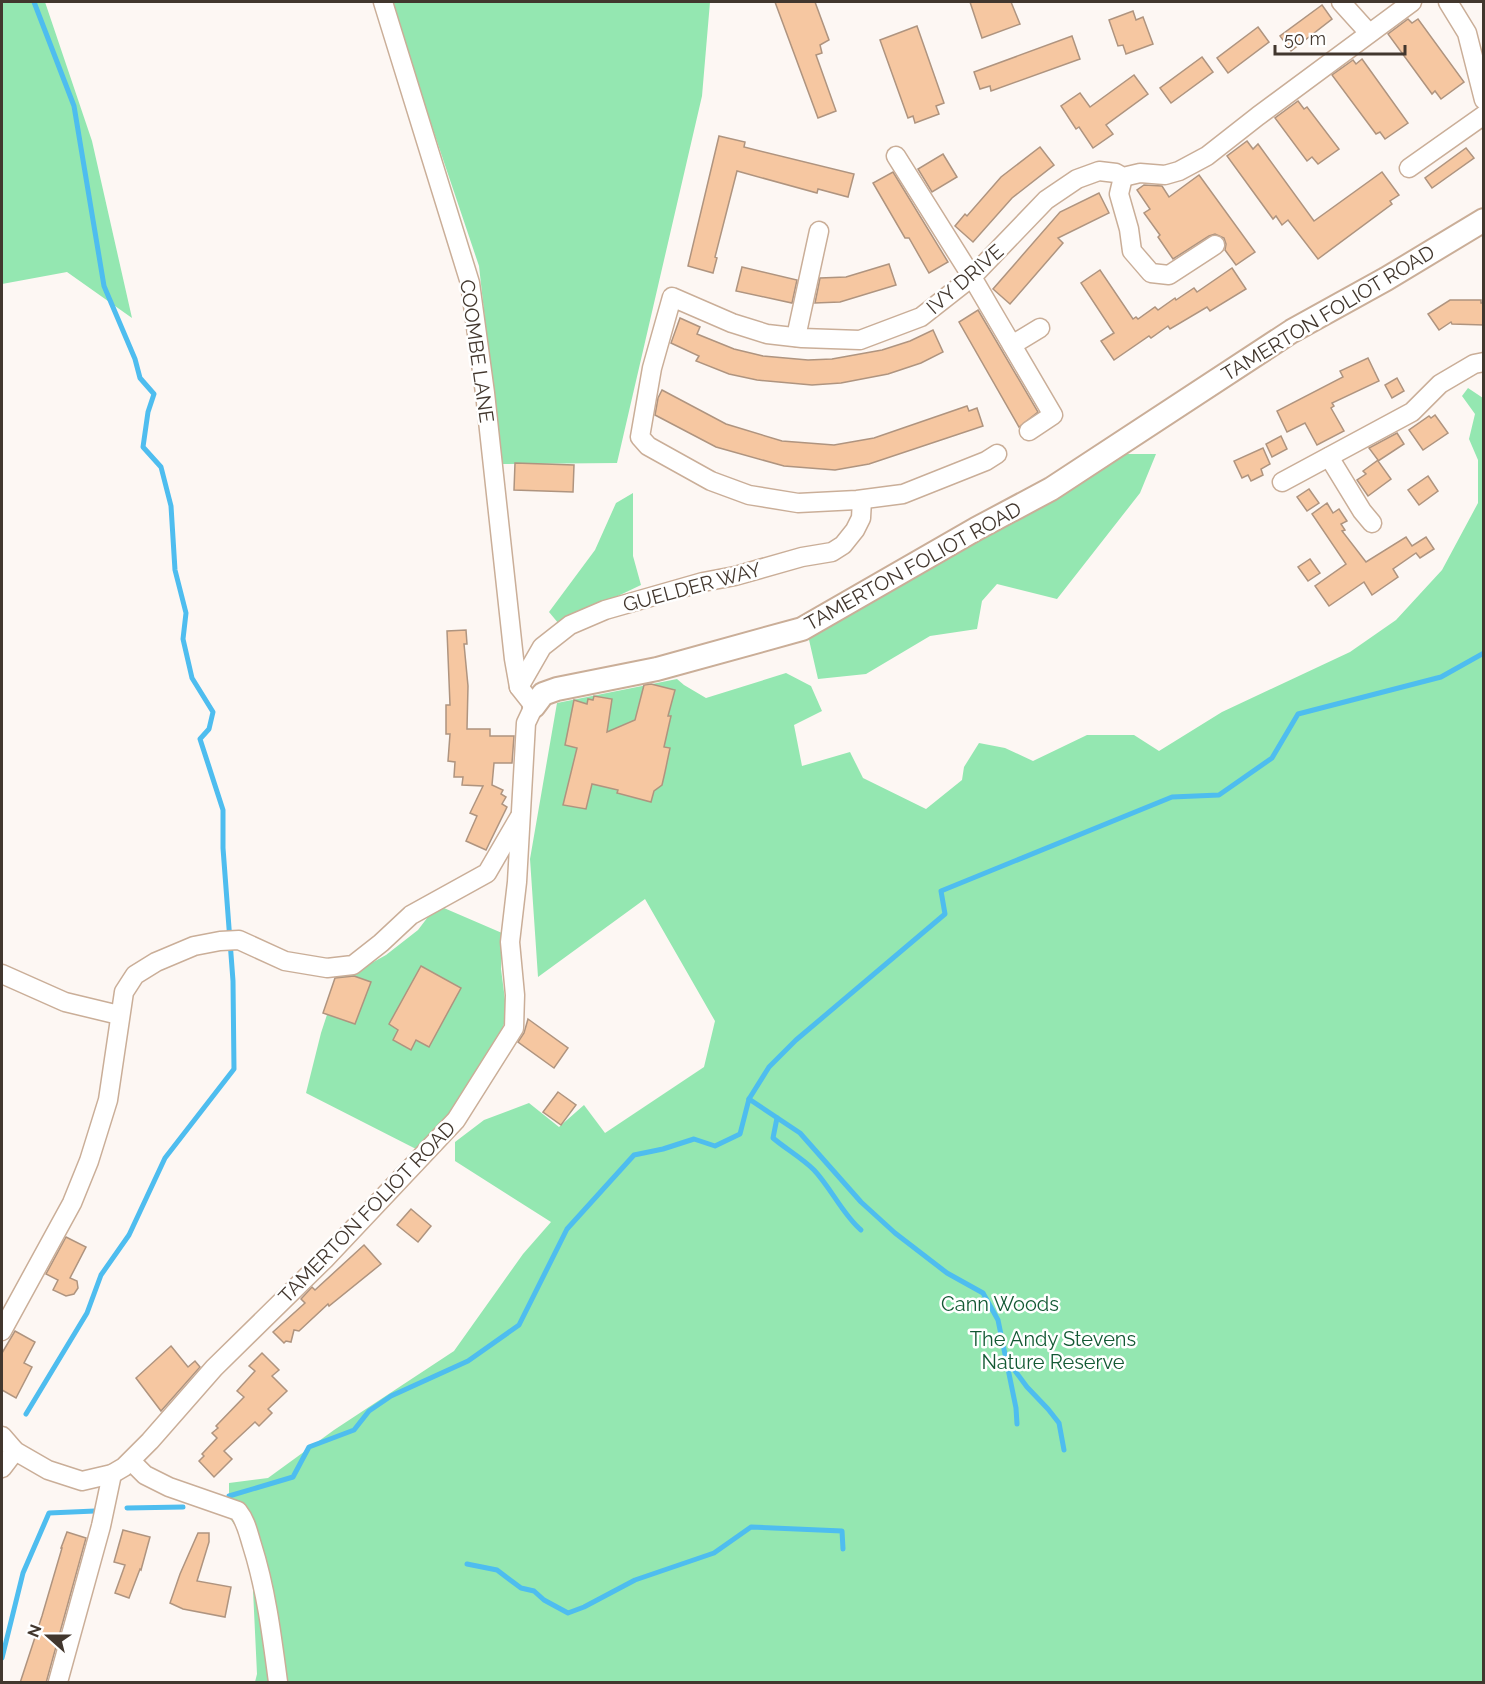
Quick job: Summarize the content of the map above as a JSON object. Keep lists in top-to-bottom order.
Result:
{
  "streets": {
    "main road": ["TAMERTON FOLIOT ROAD"],
    "street": ["IVY DRIVE", "COOMBE LANE", "GUELDER WAY"]
  },
  "crossings": [
    ["IVY DRIVE", "GUELDER WAY"],
    ["TAMERTON FOLIOT ROAD", "COOMBE LANE"],
    ["COOMBE LANE", "GUELDER WAY"]
  ],
  "parks": ["Cann Woods", "The Andy Stevens Nature Reserve"],
  "scale_bar": "50 m",
  "north": "left"
}
